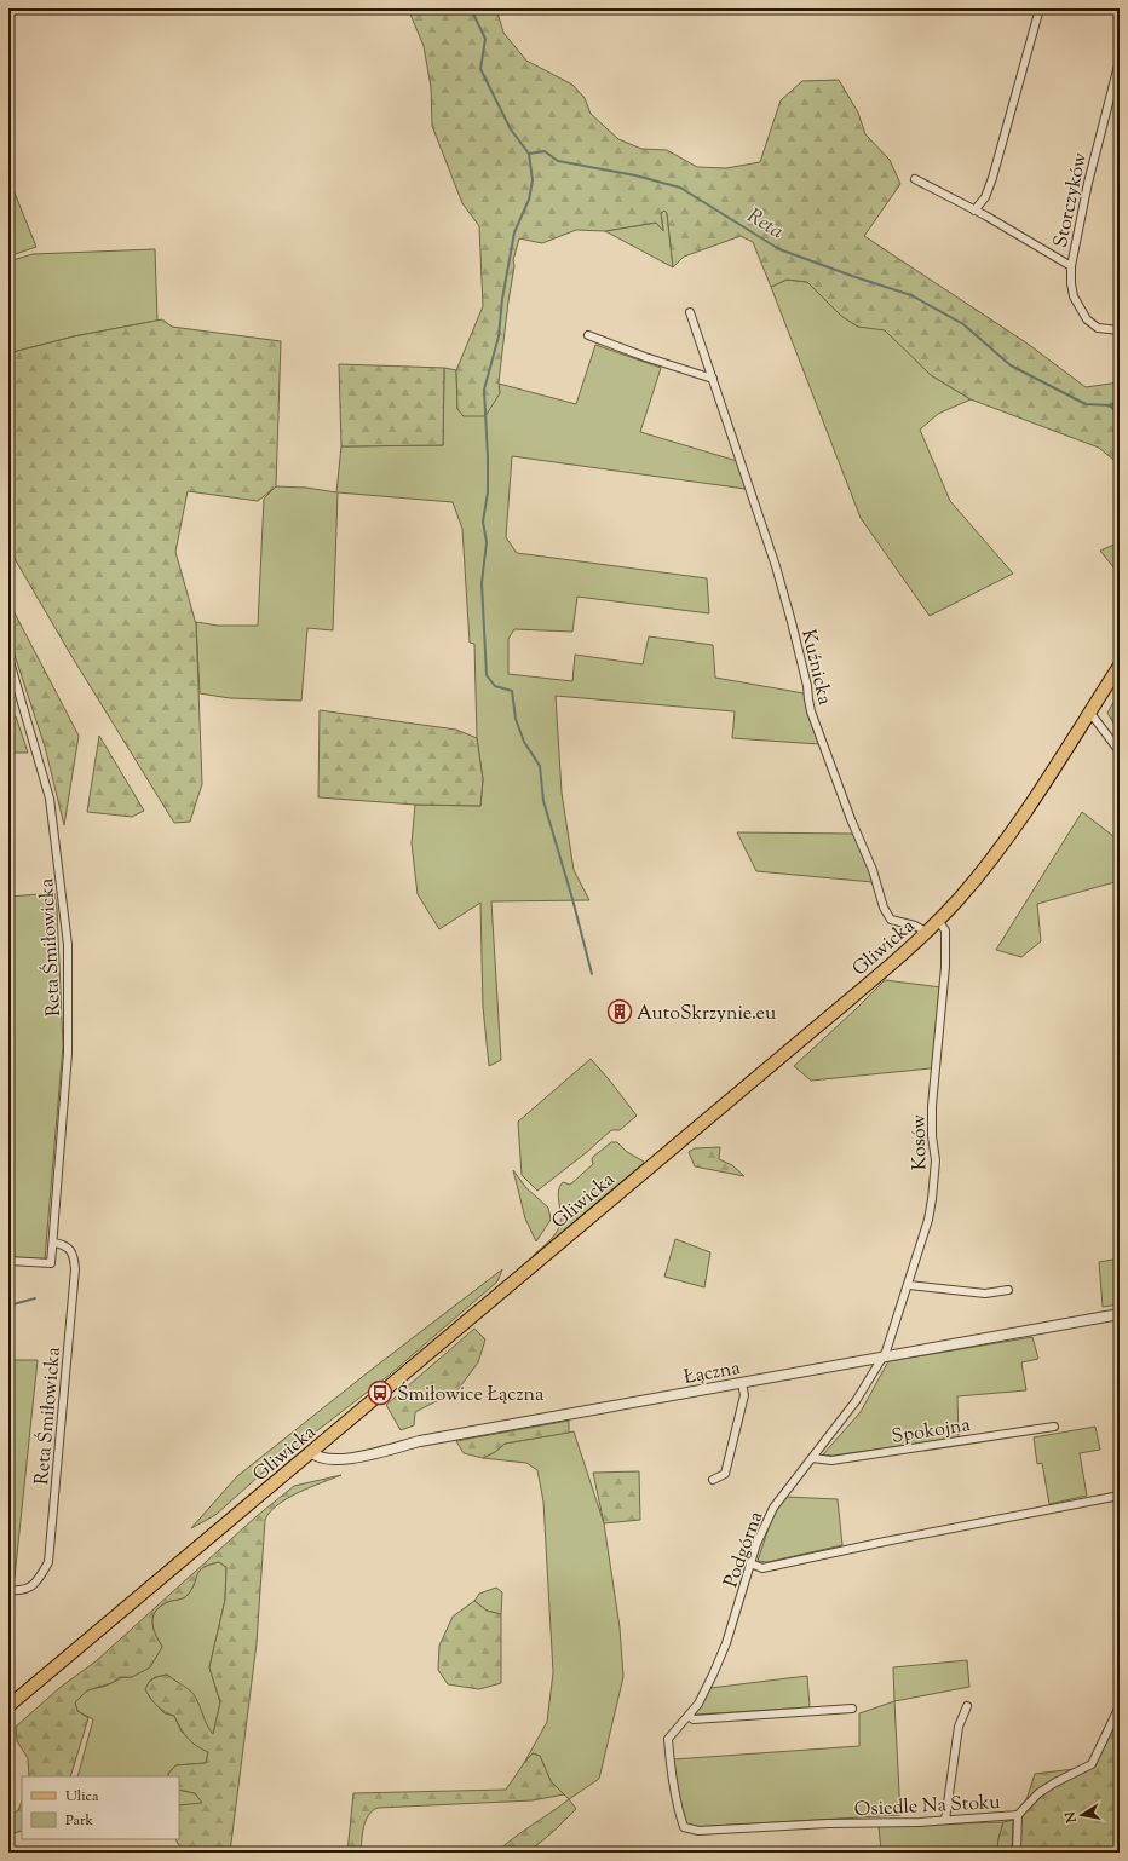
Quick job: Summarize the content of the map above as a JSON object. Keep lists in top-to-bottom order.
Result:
{
  "streets": {
    "main road": ["Gliwicka"],
    "street": [
      "Storczyków",
      "Kuźnicka",
      "Reta Śmiłowicka",
      "Kosów",
      "Łączna",
      "Spokojna",
      "Podgórna",
      "Osiedle Na Stoku"
    ]
  },
  "crossings": [
    ["Kuźnicka", "Gliwicka"],
    ["Gliwicka", "Kosów"],
    ["Gliwicka", "Łączna"],
    ["Kosów", "Łączna"],
    ["Kosów", "Podgórna"],
    ["Łączna", "Podgórna"],
    ["Spokojna", "Podgórna"],
    ["Podgórna", "Osiedle Na Stoku"]
  ],
  "water": ["Reta"],
  "places": {
    "building": ["AutoSkrzynie.eu"],
    "bus stop": ["Śmiłowice Łączna"]
  },
  "legend": ["Ulica", "Park"],
  "north": "left"
}
